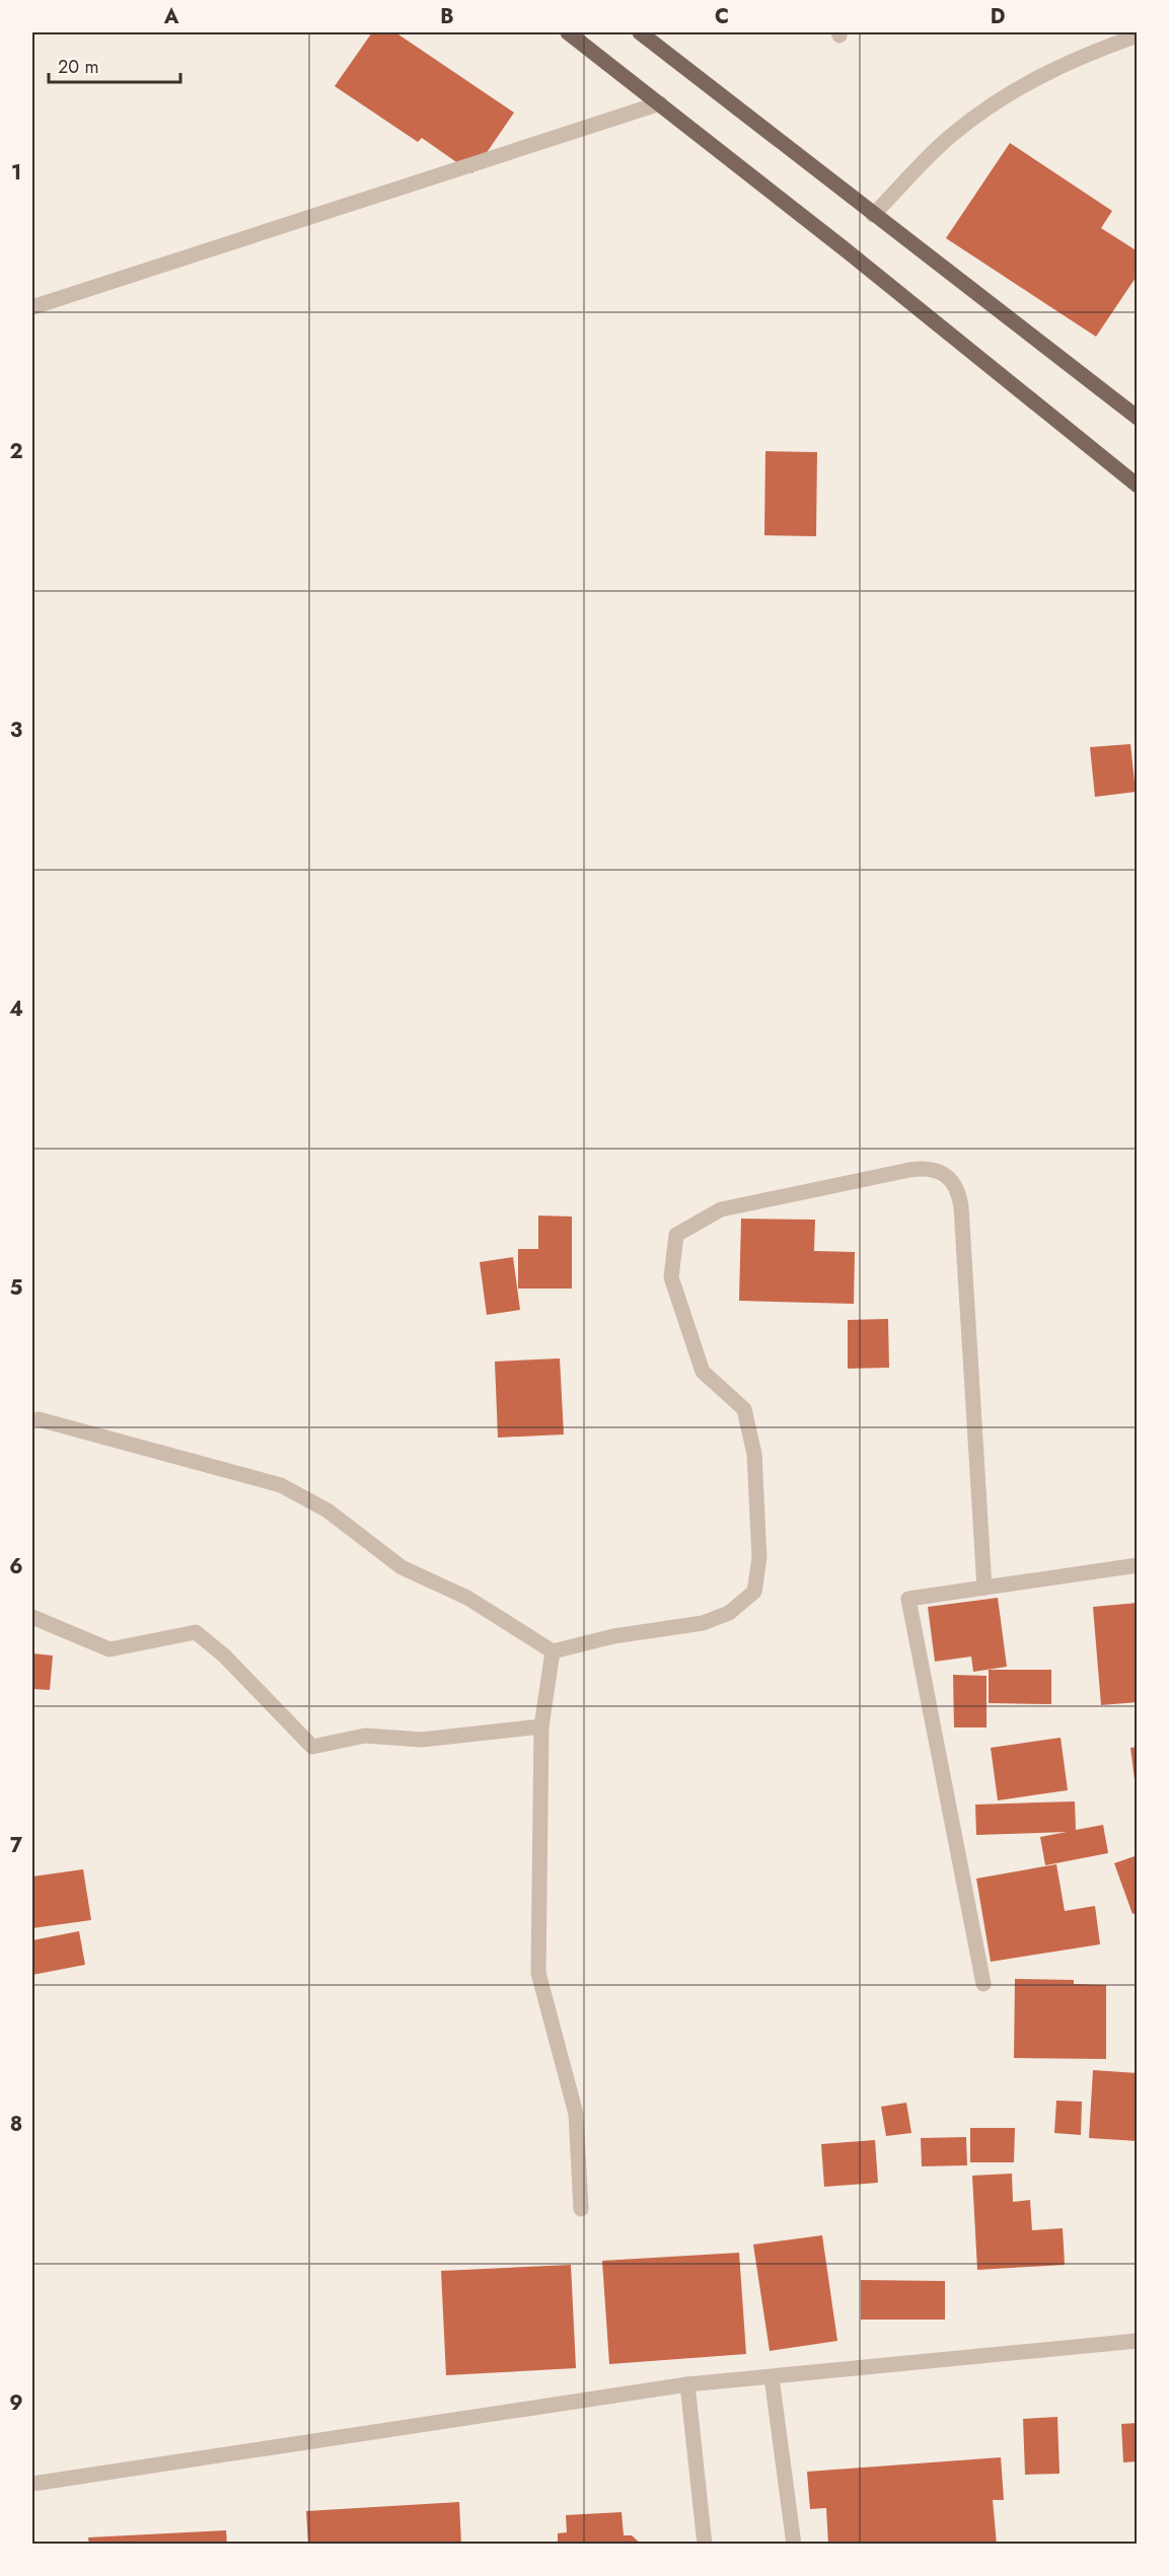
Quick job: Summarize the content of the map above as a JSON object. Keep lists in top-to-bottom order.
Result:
{
  "scale_bar": "20 m",
  "grid": {
    "columns": [
      "A",
      "B",
      "C",
      "D"
    ],
    "rows": [
      "1",
      "2",
      "3",
      "4",
      "5",
      "6",
      "7",
      "8",
      "9"
    ]
  }
}
